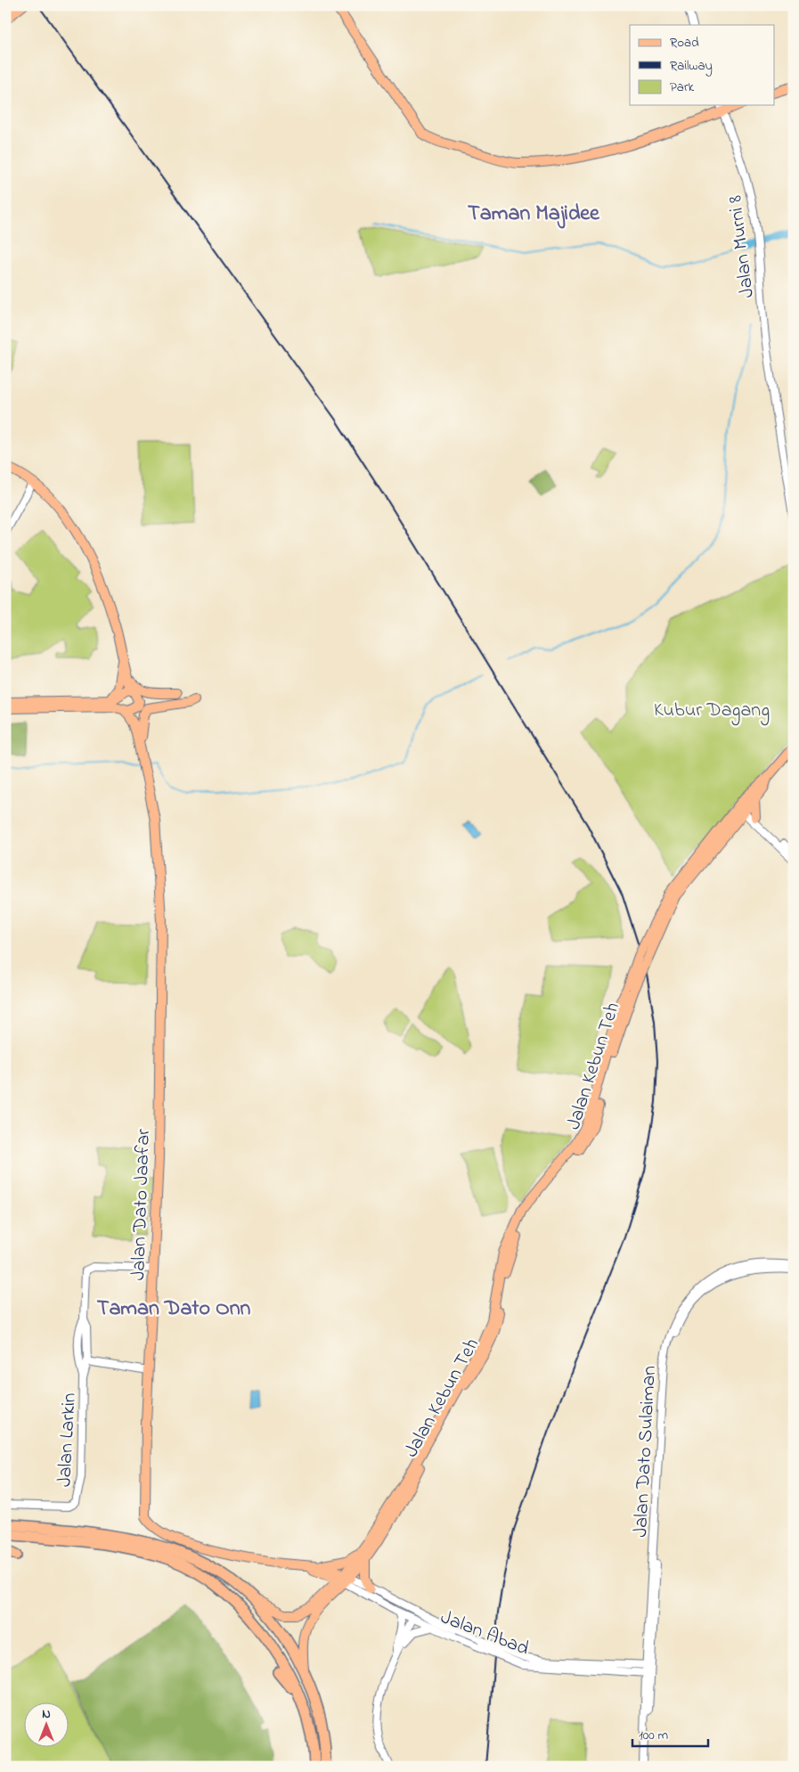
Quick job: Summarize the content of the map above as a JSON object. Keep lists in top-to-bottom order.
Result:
{
  "streets": {
    "main road": ["Jalan Kebun Teh", "Jalan Dato Jaafar"],
    "street": [
      "Jalan Murni 8",
      "Jalan Larkin",
      "Jalan Dato Sulaiman",
      "Jalan Abad"
    ]
  },
  "crossings": [
    ["Jalan Kebun Teh", "Jalan Dato Jaafar"],
    ["Jalan Kebun Teh", "Jalan Abad"],
    ["Jalan Dato Jaafar", "Jalan Larkin"],
    ["Jalan Dato Jaafar", "Jalan Abad"],
    ["Jalan Dato Sulaiman", "Jalan Abad"]
  ],
  "districts": ["Taman Majidee", "Taman Dato Onn"],
  "parks": ["Kubur Dagang"],
  "legend": ["Road", "Railway", "Park"],
  "scale_bar": "100 m",
  "north": "top"
}
